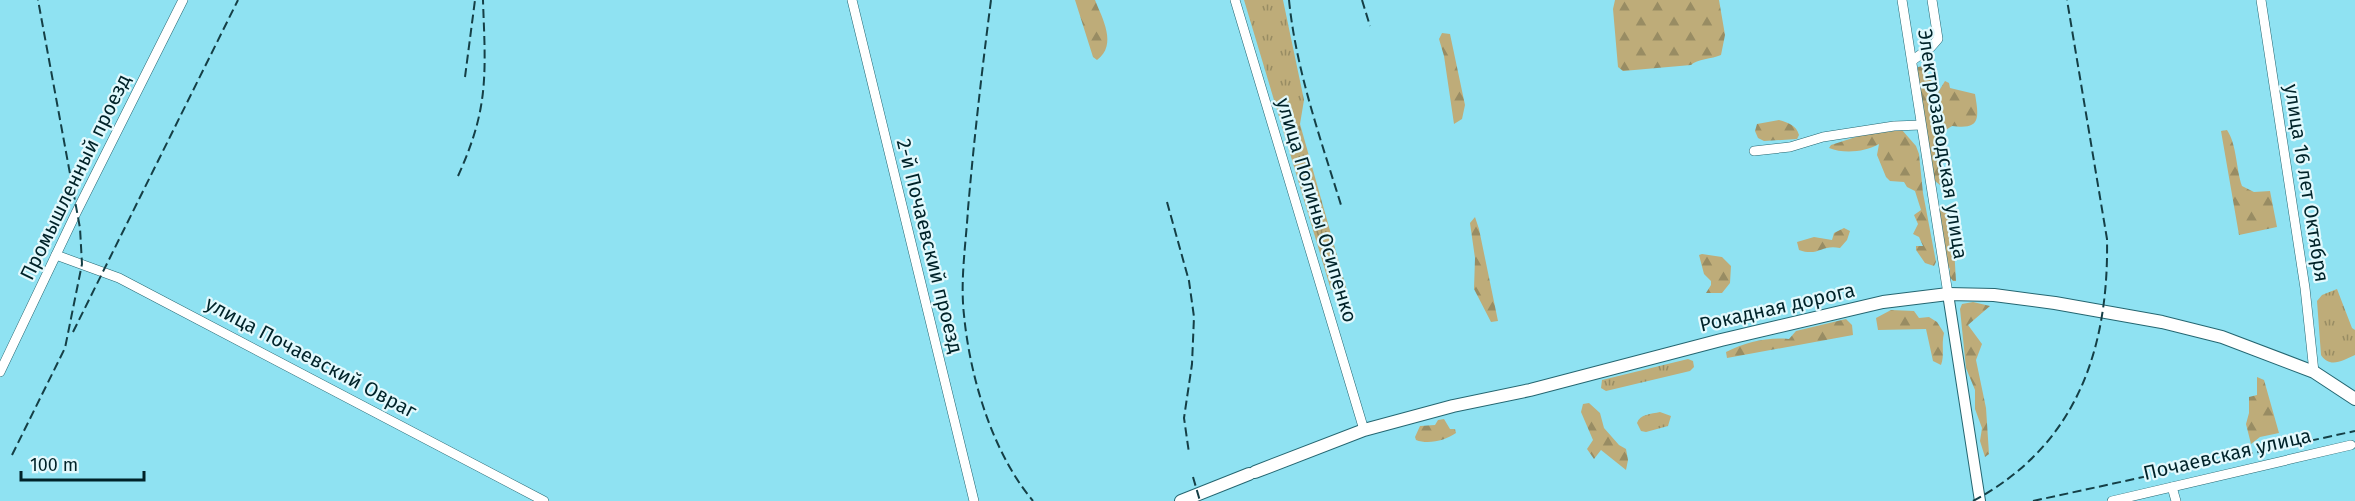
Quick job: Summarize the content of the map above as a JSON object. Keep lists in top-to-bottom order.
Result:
{
  "streets": {
    "main road": ["Рокадная дорога"],
    "street": [
      "Электрозаводская улица",
      "Промышленный проезд",
      "улица 16 лет Октября",
      "улица Полины Осипенко",
      "2-й Почаевский проезд",
      "улица Почаевский Овраг",
      "Почаевская улица"
    ]
  },
  "crossings": [
    ["Электрозаводская улица", "Рокадная дорога"],
    ["Промышленный проезд", "улица Почаевский Овраг"],
    ["улица 16 лет Октября", "Рокадная дорога"],
    ["улица Полины Осипенко", "Рокадная дорога"]
  ],
  "scale_bar": "100 m"
}
